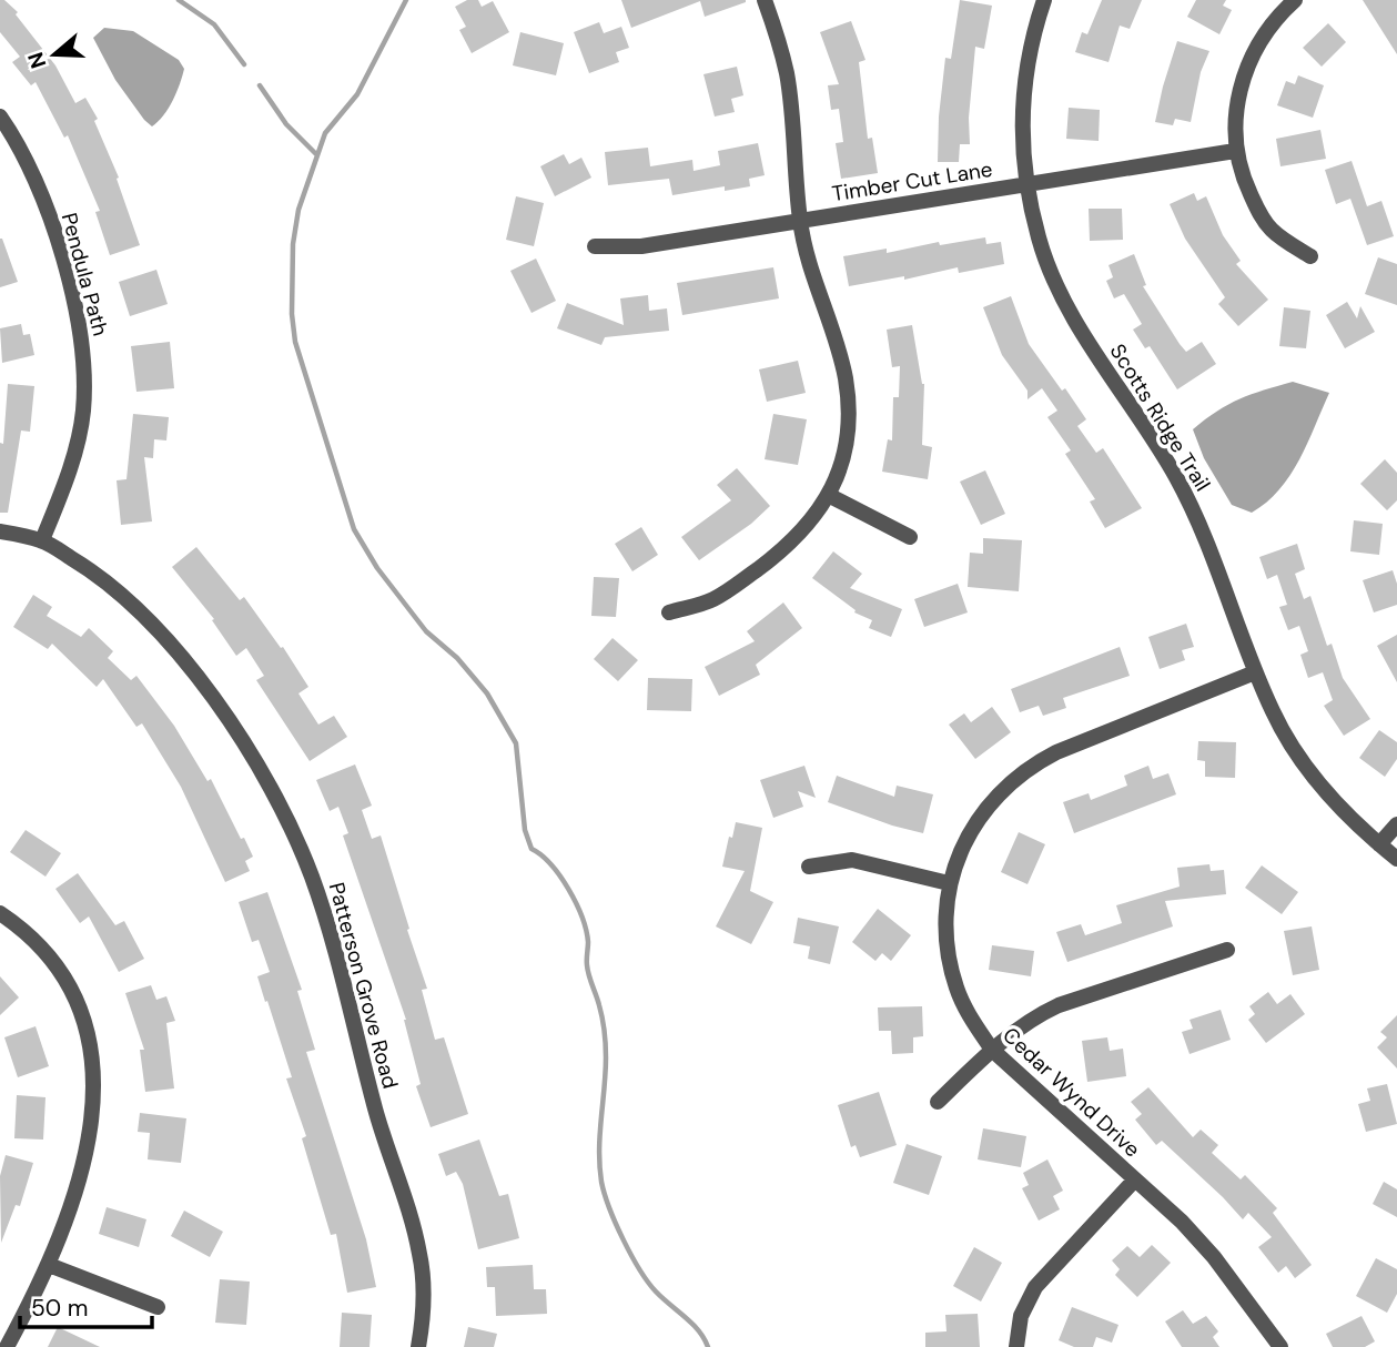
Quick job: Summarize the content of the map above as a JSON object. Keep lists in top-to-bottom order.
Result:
{
  "streets": {
    "street": [
      "Timber Cut Lane",
      "Pendula Path",
      "Scotts Ridge Trail",
      "Patterson Grove Road",
      "Cedar Wynd Drive"
    ]
  },
  "crossings": [
    ["Timber Cut Lane", "Scotts Ridge Trail"],
    ["Pendula Path", "Patterson Grove Road"],
    ["Scotts Ridge Trail", "Cedar Wynd Drive"]
  ],
  "scale_bar": "50 m",
  "north": "left"
}
